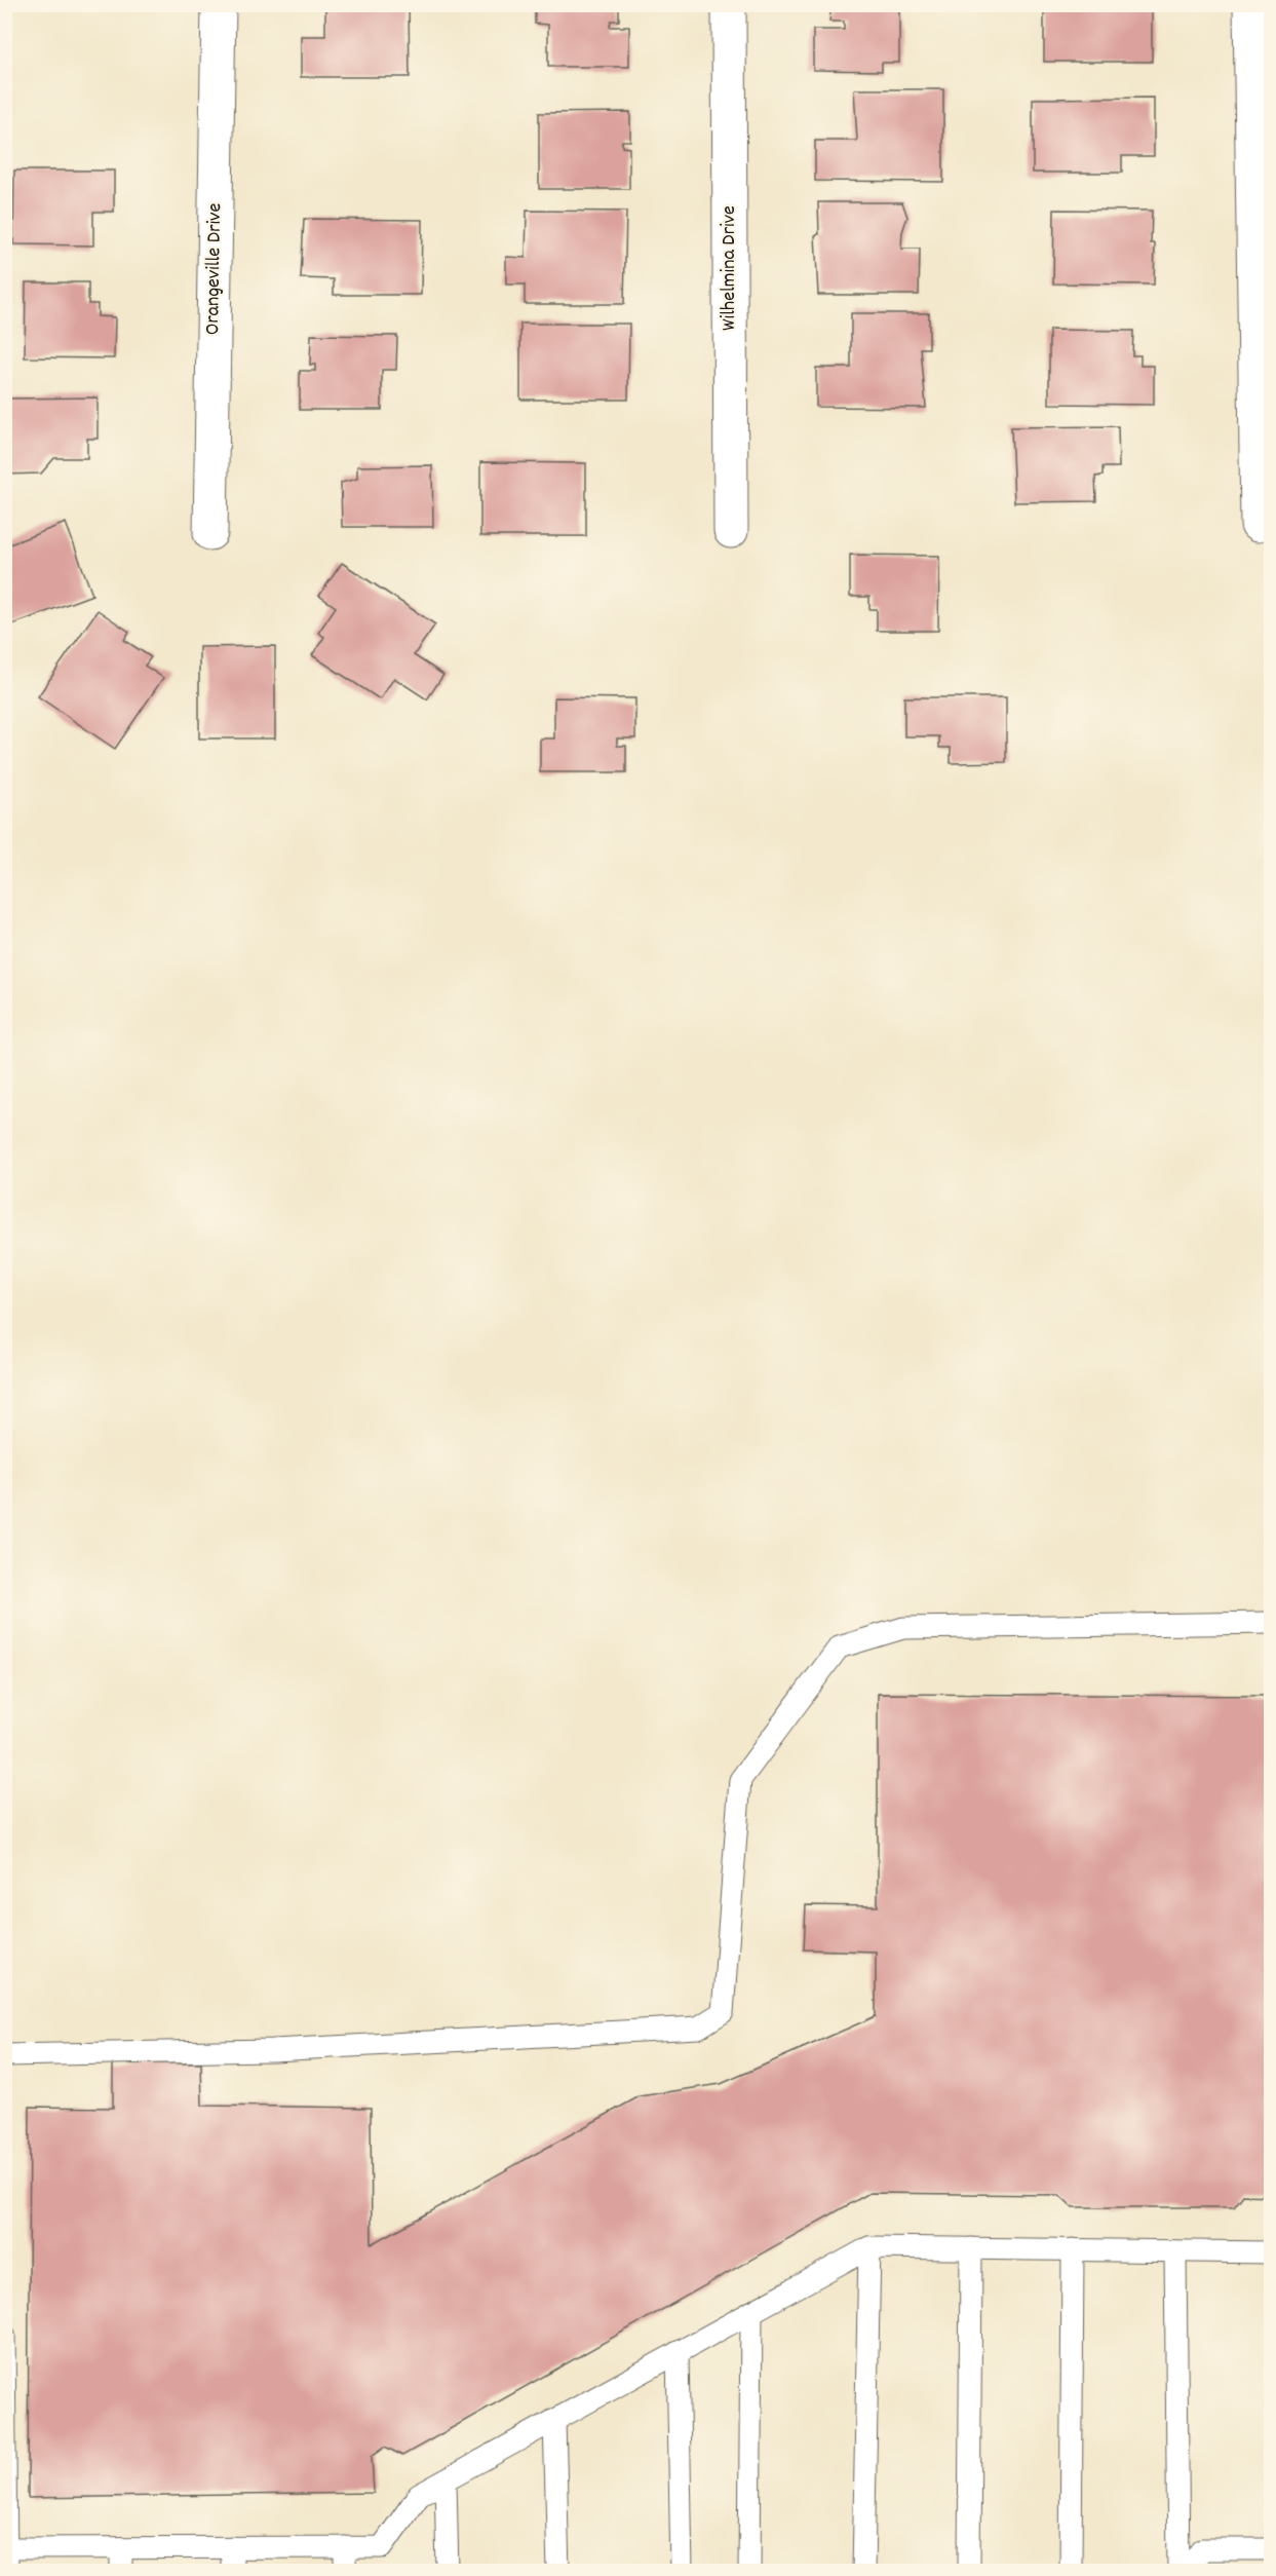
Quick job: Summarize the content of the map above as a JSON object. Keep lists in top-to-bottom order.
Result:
{
  "streets": {
    "street": ["Wilhelmina Drive", "Orangeville Drive"]
  }
}
